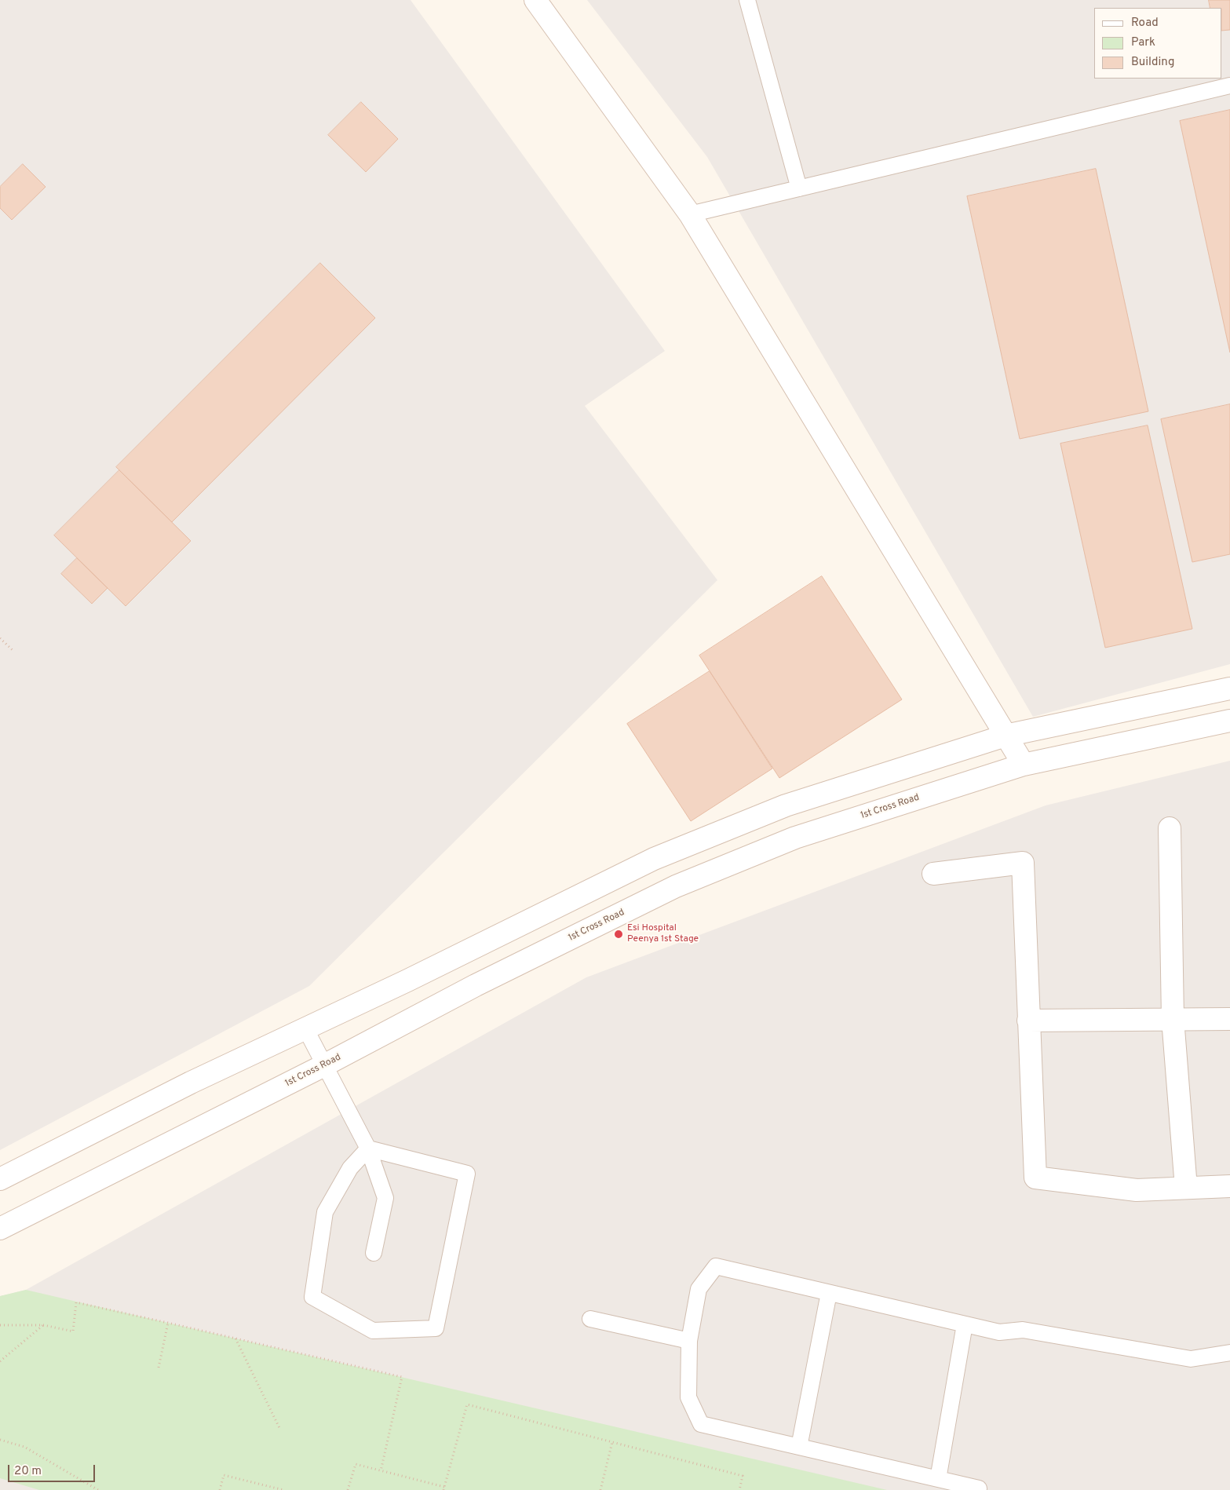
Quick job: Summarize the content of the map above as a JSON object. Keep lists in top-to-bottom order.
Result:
{
  "streets": {
    "street": ["1st Cross Road"]
  },
  "places": ["Esi Hospital Peenya 1st Stage"],
  "legend": ["Road", "Park", "Building"],
  "scale_bar": "20 m"
}
